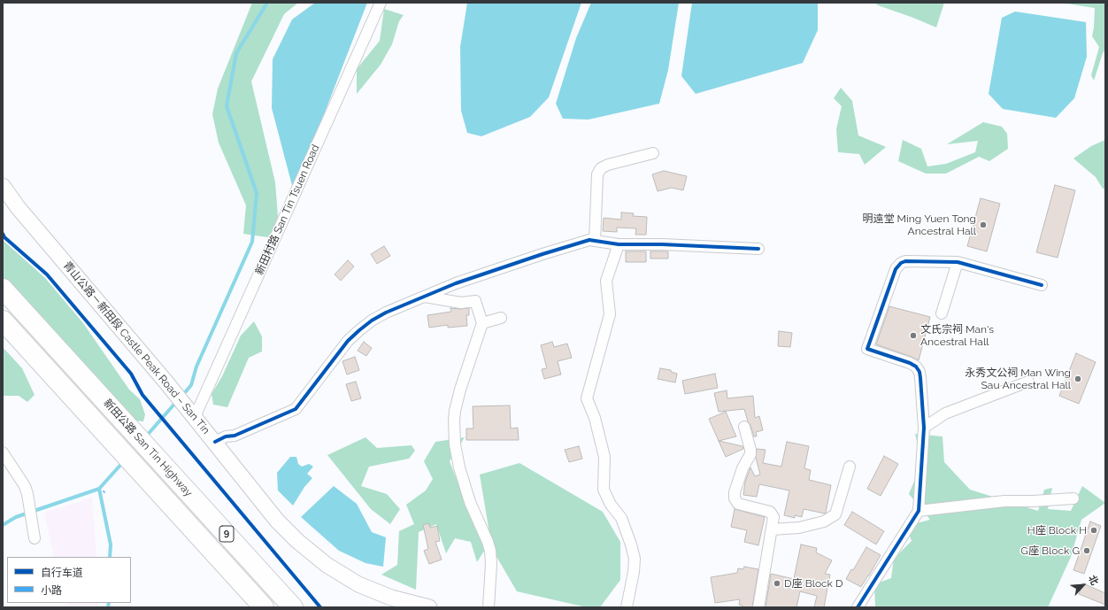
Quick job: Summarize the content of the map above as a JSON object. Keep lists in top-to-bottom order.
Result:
{
  "streets": {
    "highway": ["新田公路 San Tin Highway", "9"],
    "main road": ["青山公路－新田段 Castle Peak Road – San Tin"],
    "street": ["新田村路 San Tin Tsuen Road"]
  },
  "crossings": [
    ["新田村路 San Tin Tsuen Road", "青山公路－新田段 Castle Peak Road – San Tin"]
  ],
  "places": [
    "明遠堂 Ming Yuen Tong Ancestral Hall",
    "文氏宗祠 Man's Ancestral Hall",
    "永秀文公祠 Man Wing Sau Ancestral Hall",
    "H座 Block H",
    "G座 Block G",
    "D座 Block D"
  ],
  "legend": ["自行车道", "小路"],
  "north": "top right"
}
